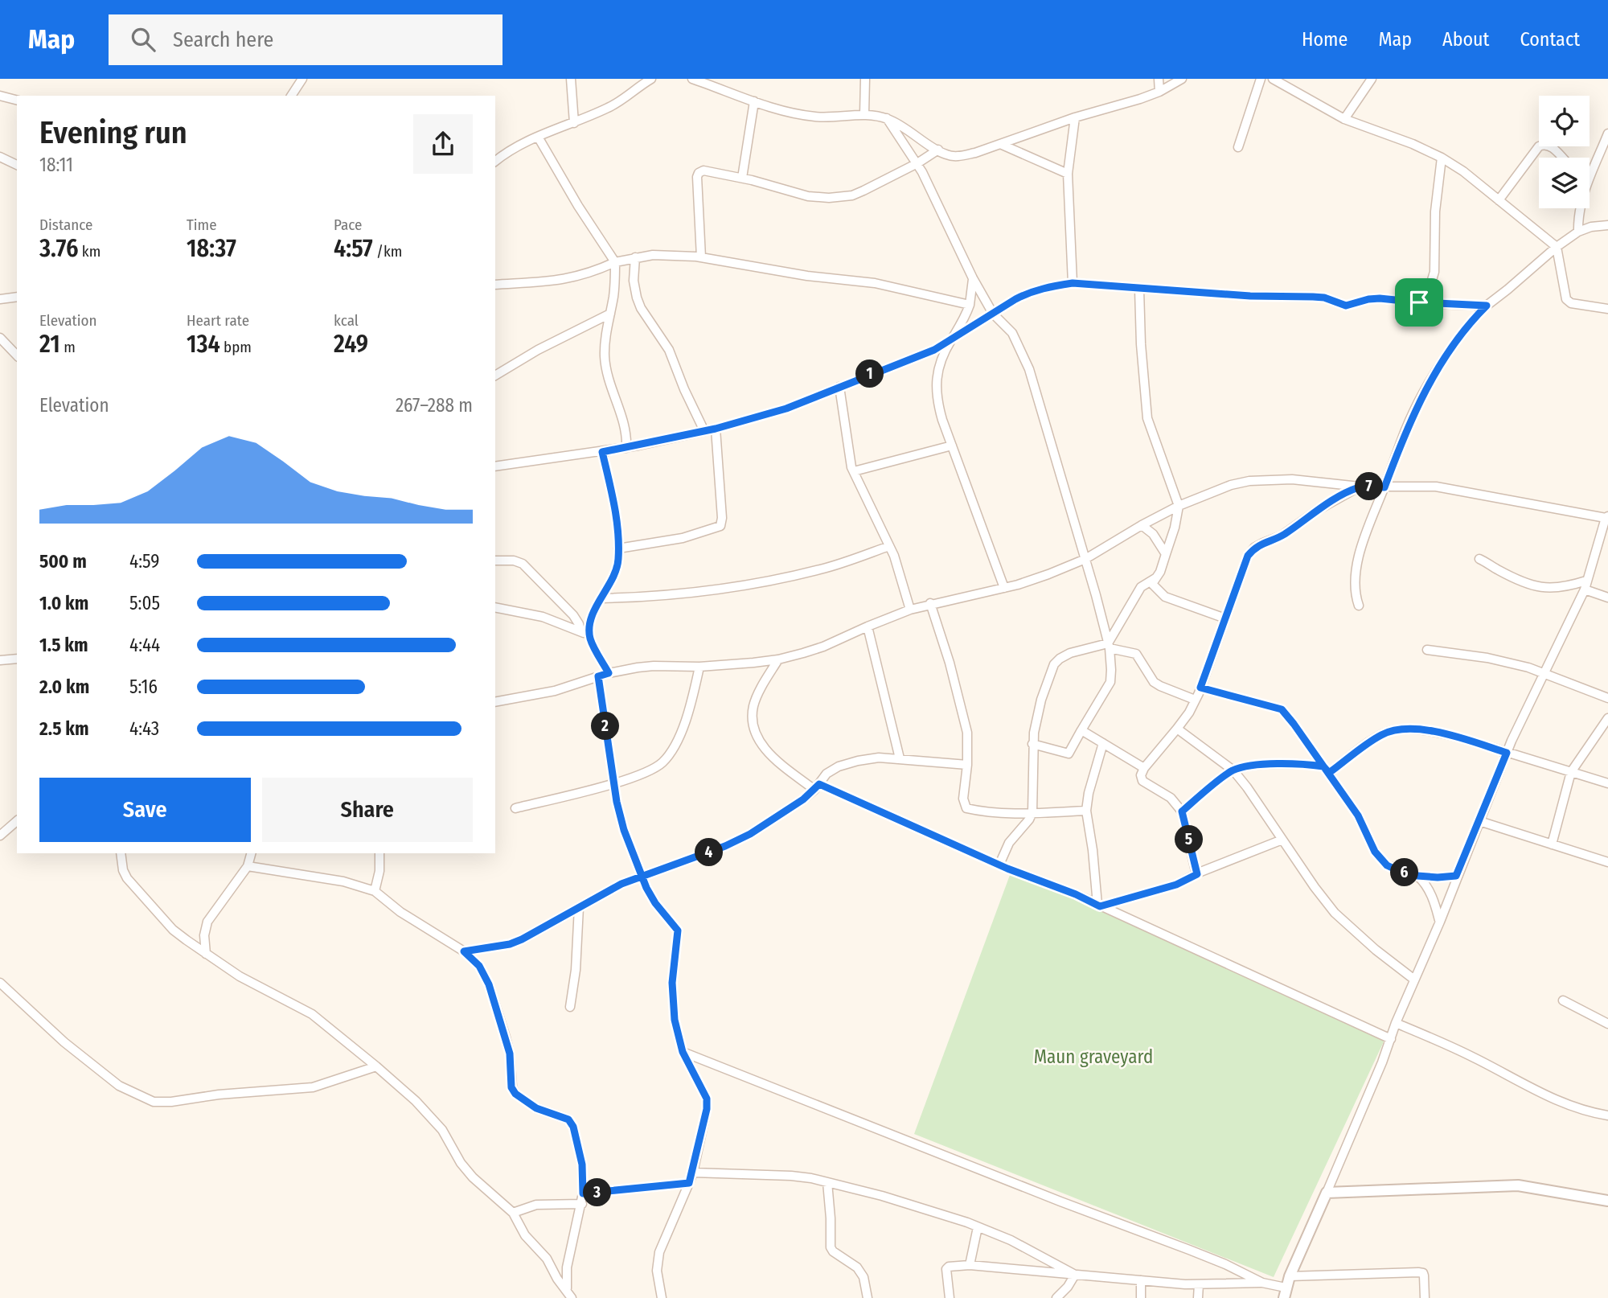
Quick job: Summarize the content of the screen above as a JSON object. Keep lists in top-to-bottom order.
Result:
{
  "parks": ["Maun graveyard"],
  "page": {
    "header": "Map",
    "search": "Search here",
    "nav": [
      "Home",
      "Map",
      "About",
      "Contact"
    ],
    "heading": ["Evening run", "18:11"],
    "stats": [
      ["Distance", "3.76 km"],
      ["Time", "18:37"],
      ["Pace", "4:57 /km"],
      ["Elevation", "21 m"],
      ["Heart rate", "134 bpm"],
      ["kcal", "249"]
    ],
    "pins": [
      "1",
      "7",
      "2",
      "5",
      "4",
      "6",
      "3"
    ],
    "chart": ["Elevation", "267–288 m"],
    "list": [
      {
        "name": "500 m",
        "note": "4:59"
      },
      {
        "name": "1.0 km",
        "note": "5:05"
      },
      {
        "name": "1.5 km",
        "note": "4:44"
      },
      {
        "name": "2.0 km",
        "note": "5:16"
      },
      {
        "name": "2.5 km",
        "note": "4:43"
      }
    ],
    "buttons": ["Save", "Share"]
  }
}
